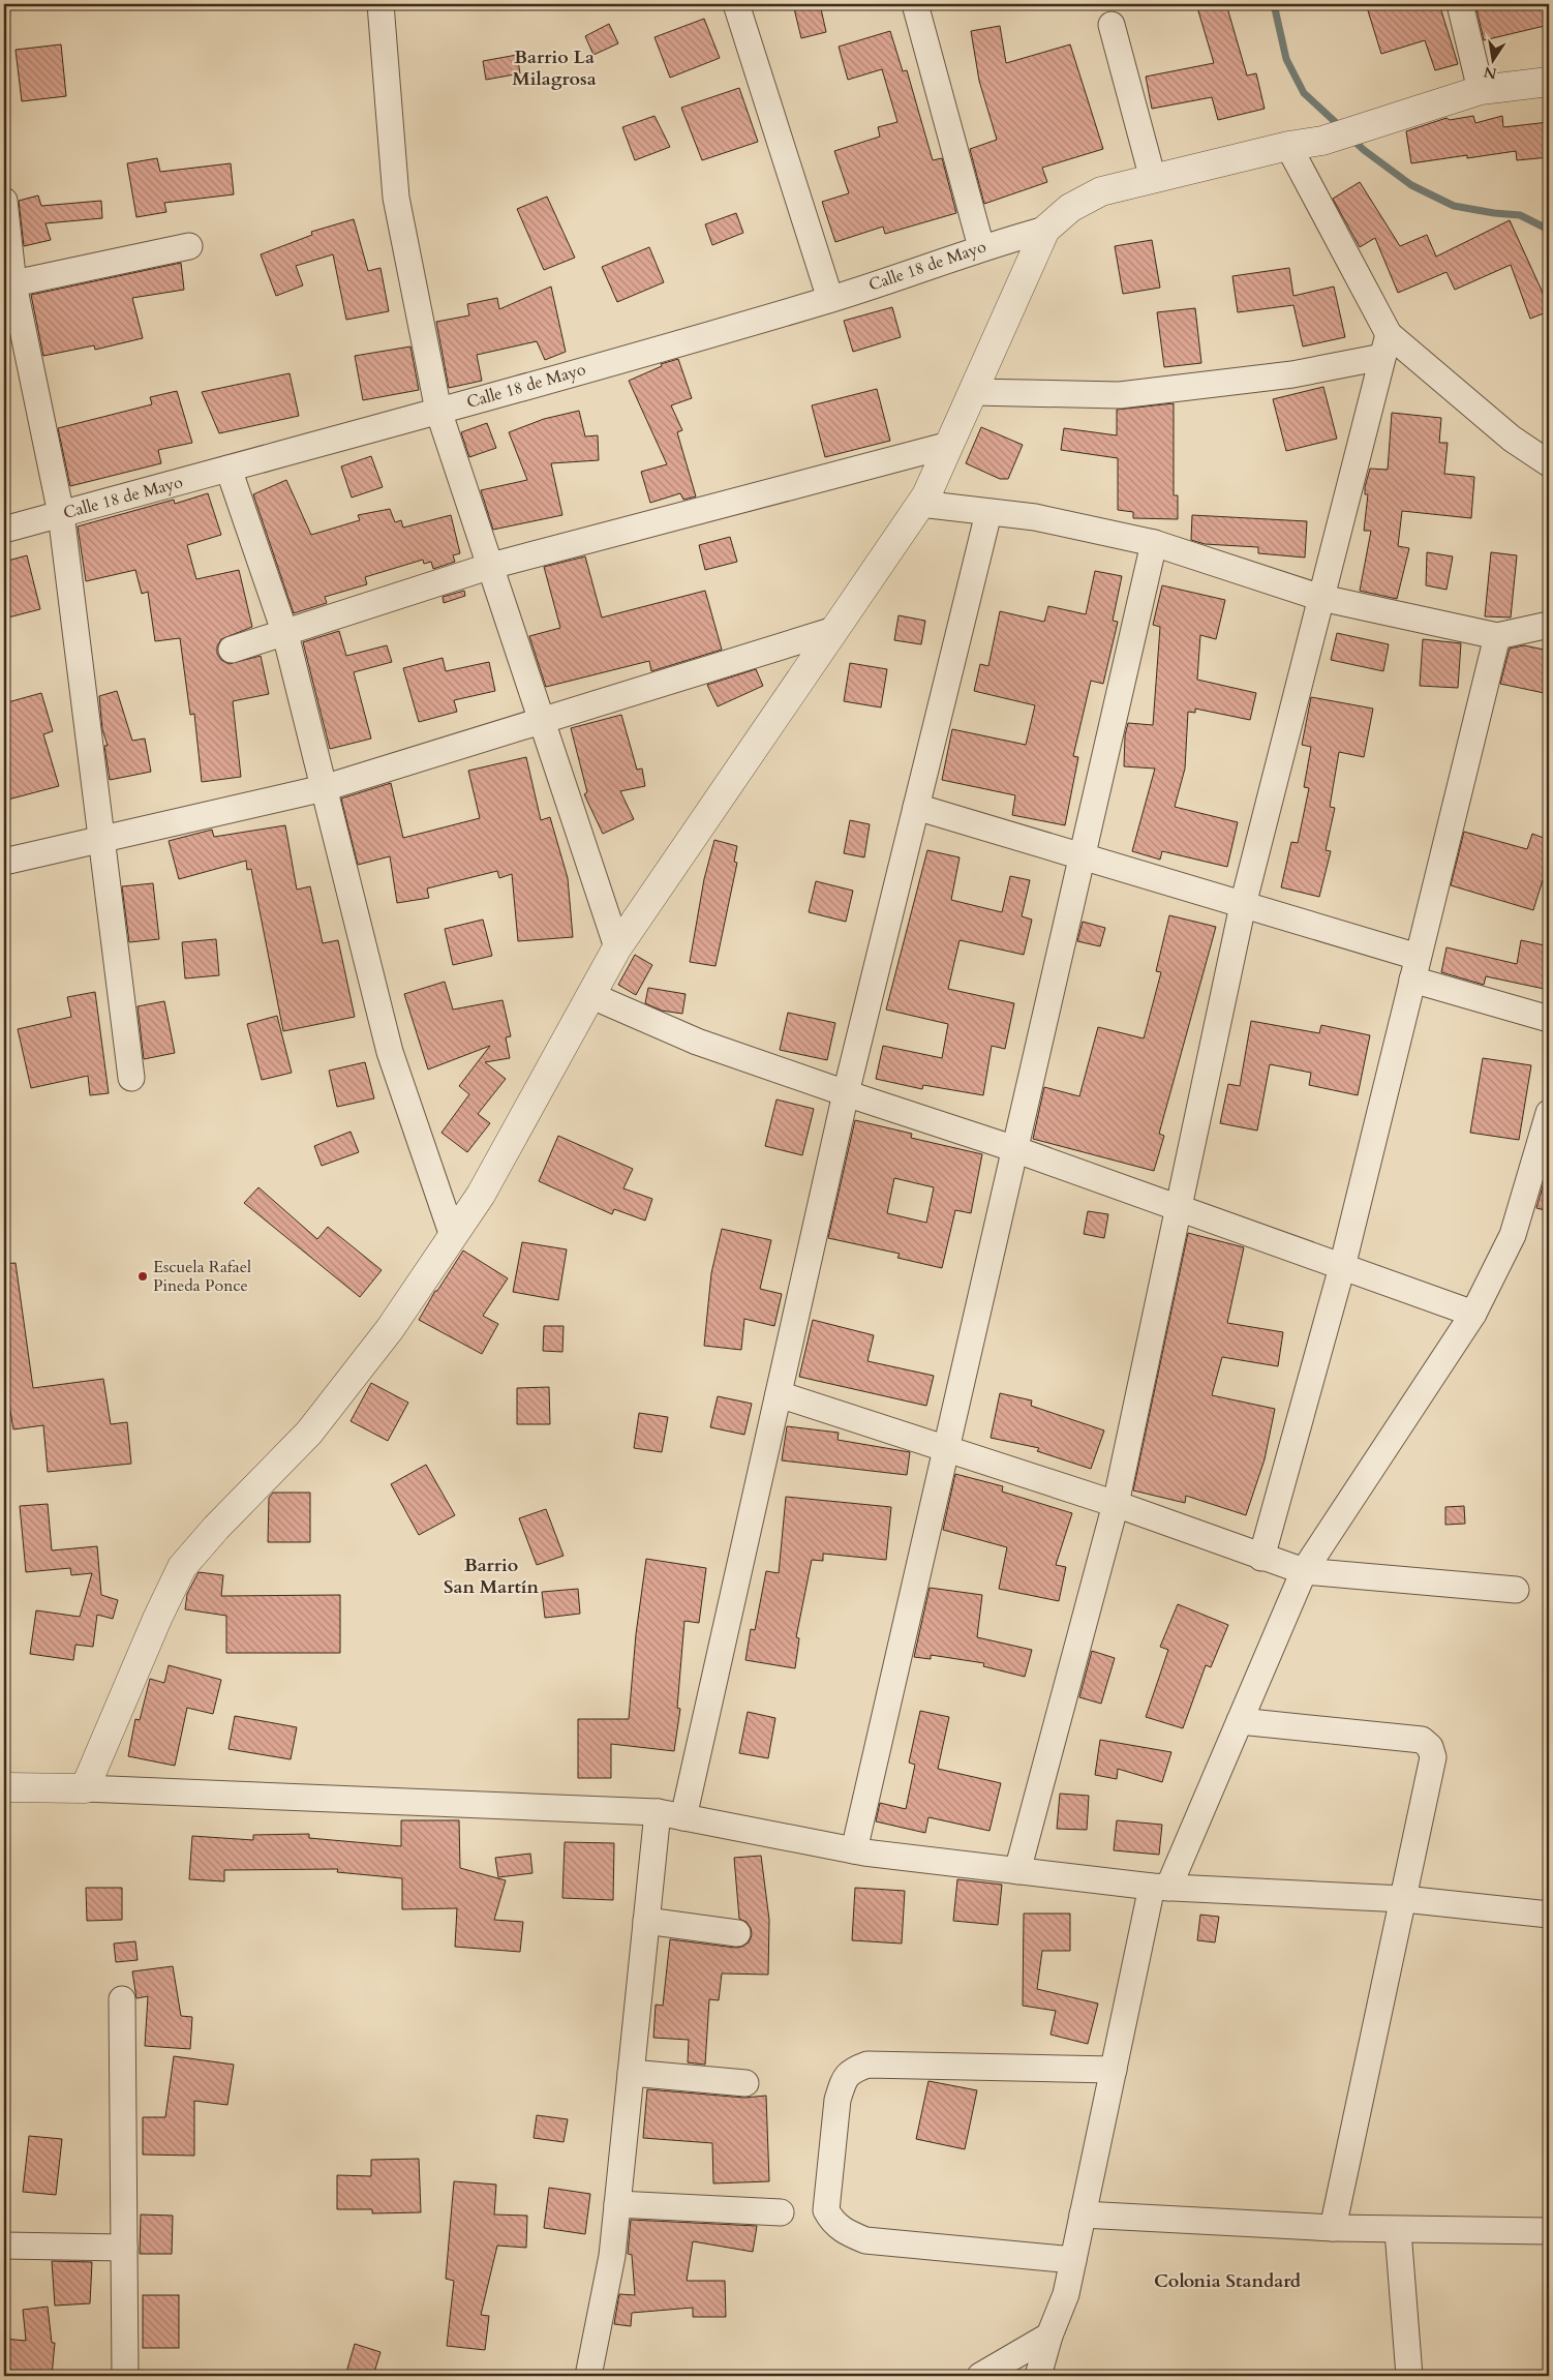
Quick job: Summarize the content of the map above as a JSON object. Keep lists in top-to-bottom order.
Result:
{
  "streets": {
    "street": ["Calle 18 de Mayo"]
  },
  "districts": ["Barrio La Milagrosa", "Barrio San Martín", "Colonia Standard"],
  "places": ["Escuela Rafael Pineda Ponce"],
  "north": "bottom"
}
